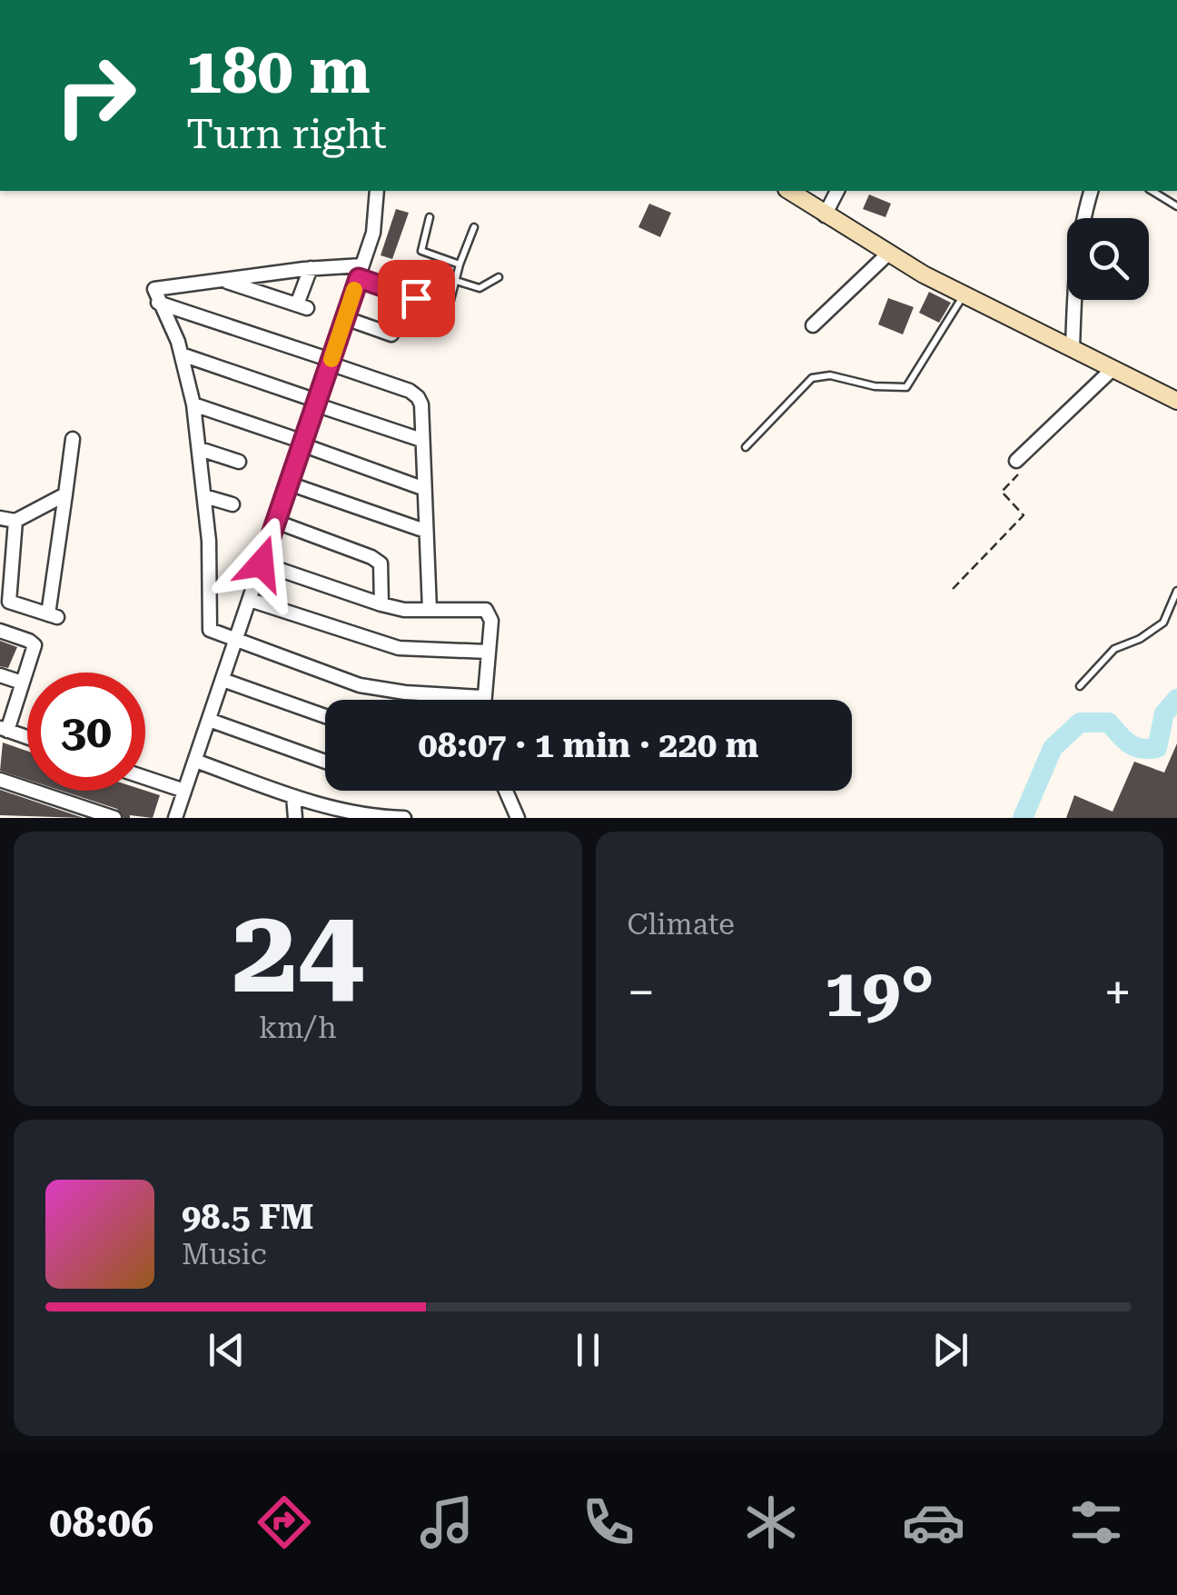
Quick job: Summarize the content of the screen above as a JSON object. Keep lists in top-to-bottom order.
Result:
{
  "page": {
    "turn": ["180 m", "Turn right"],
    "limit": "30",
    "trip": "08:07 · 1 min · 220 m",
    "tile": [
      ["24", "km/h"],
      "Climate"
    ],
    "heat": ["−", "19°", "+"],
    "song": ["98.5 FM", "Music"],
    "tabs": "08:06"
  }
}
